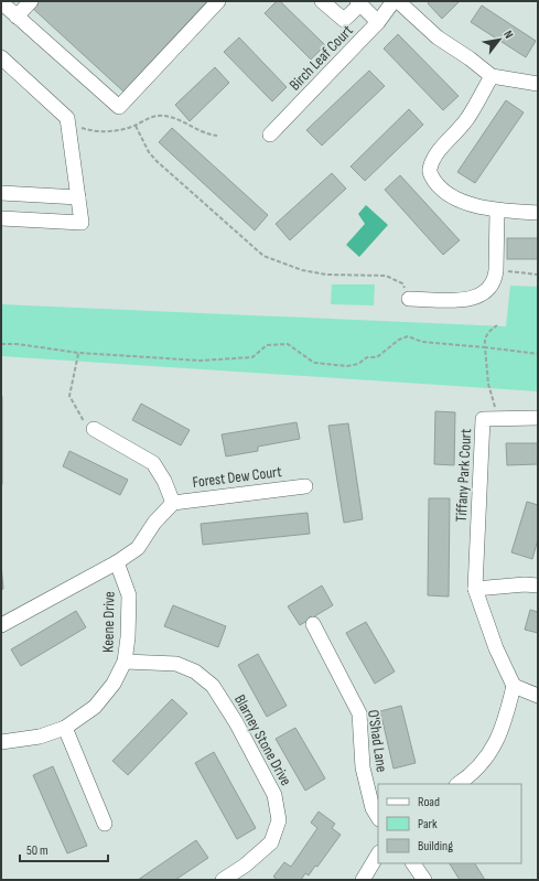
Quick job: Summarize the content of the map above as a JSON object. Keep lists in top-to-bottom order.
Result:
{
  "streets": {
    "street": [
      "Birch Leaf Court",
      "Tiffany Park Court",
      "Forest Dew Court",
      "Keene Drive",
      "Blarney Stone Drive",
      "O'Shad Lane"
    ]
  },
  "crossings": [
    ["Keene Drive", "Blarney Stone Drive"]
  ],
  "legend": ["Road", "Park", "Building"],
  "scale_bar": "50 m",
  "north": "top right"
}
